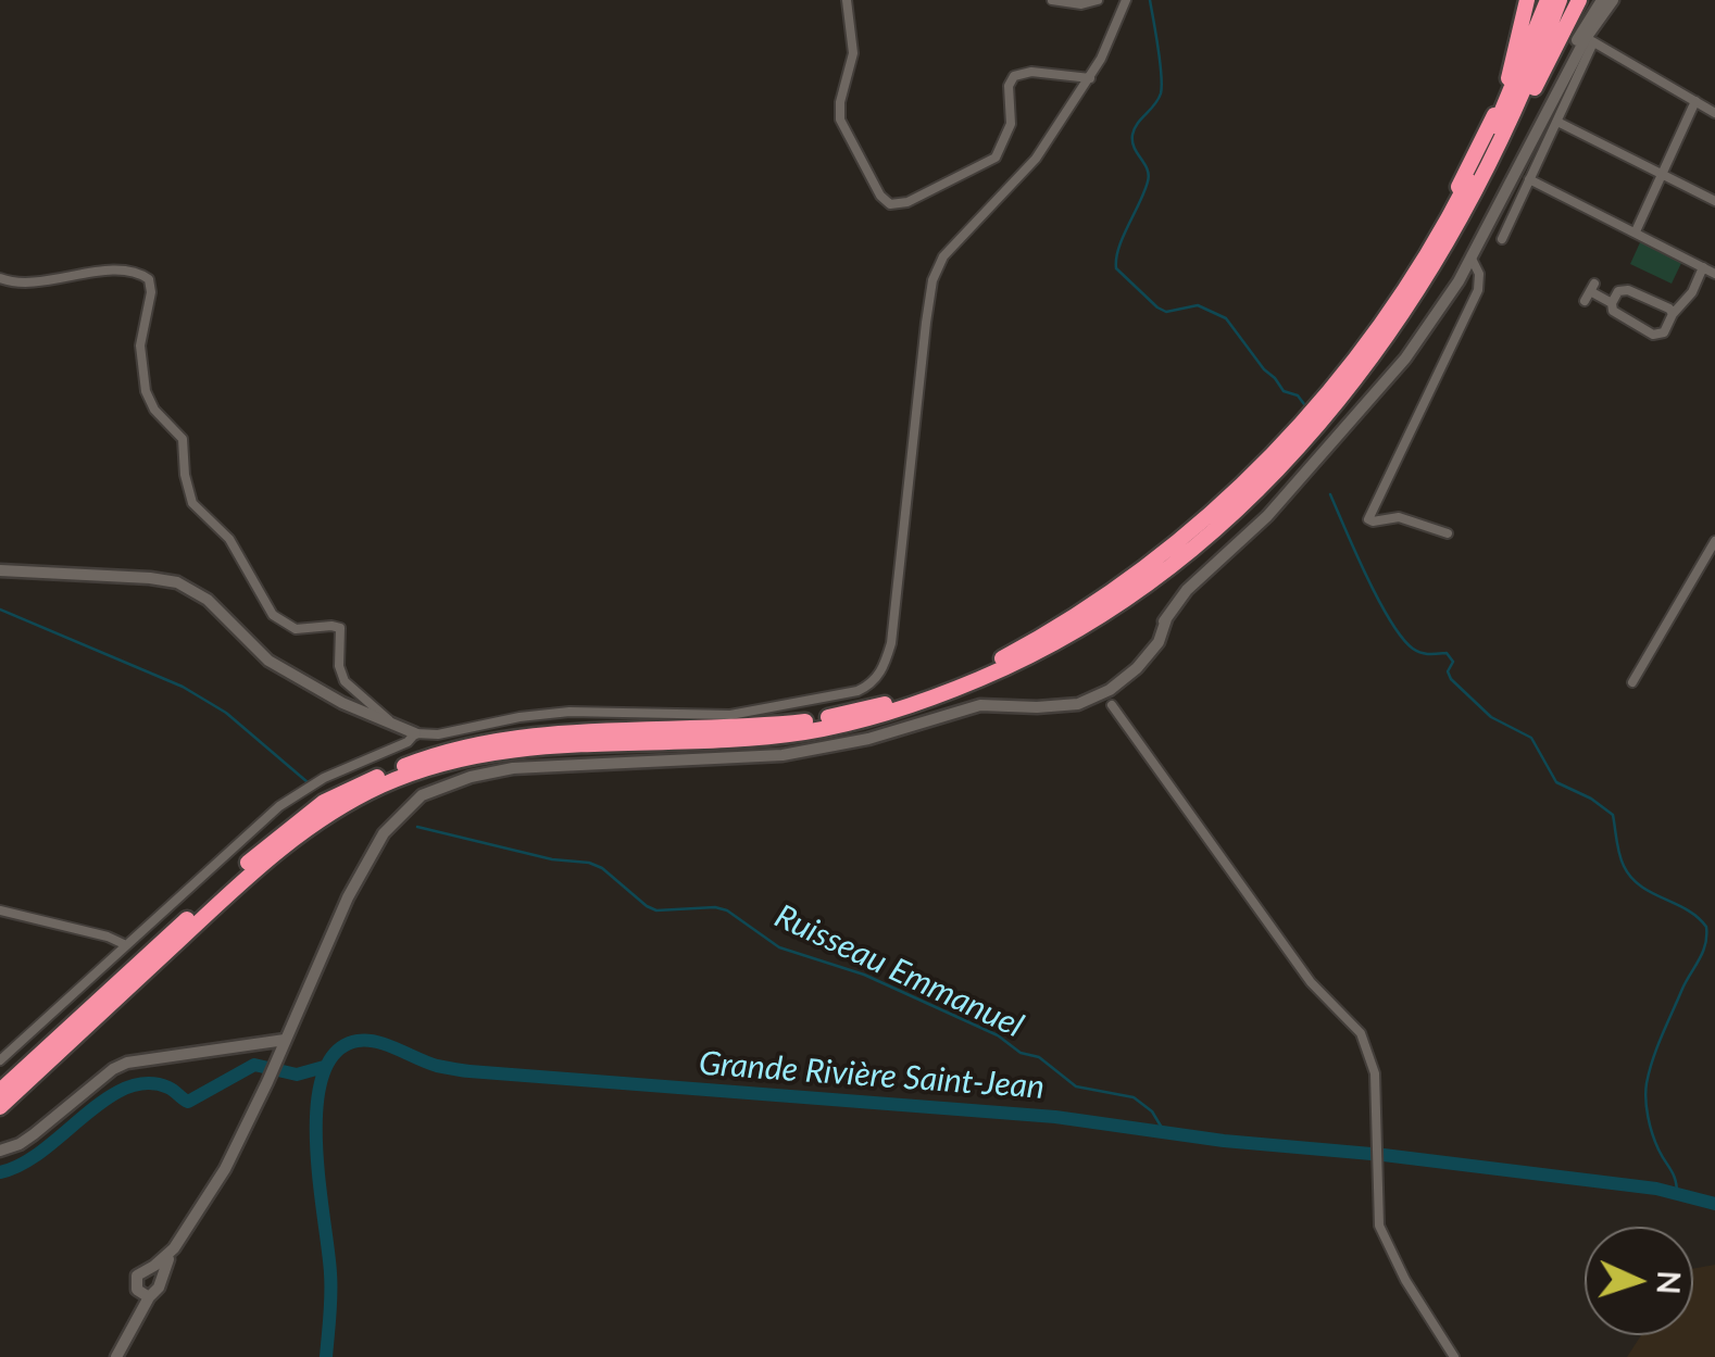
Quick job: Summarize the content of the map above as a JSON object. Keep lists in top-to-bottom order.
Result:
{
  "water": ["Ruisseau Emmanuel", "Grande Rivière Saint-Jean"],
  "north": "right"
}
